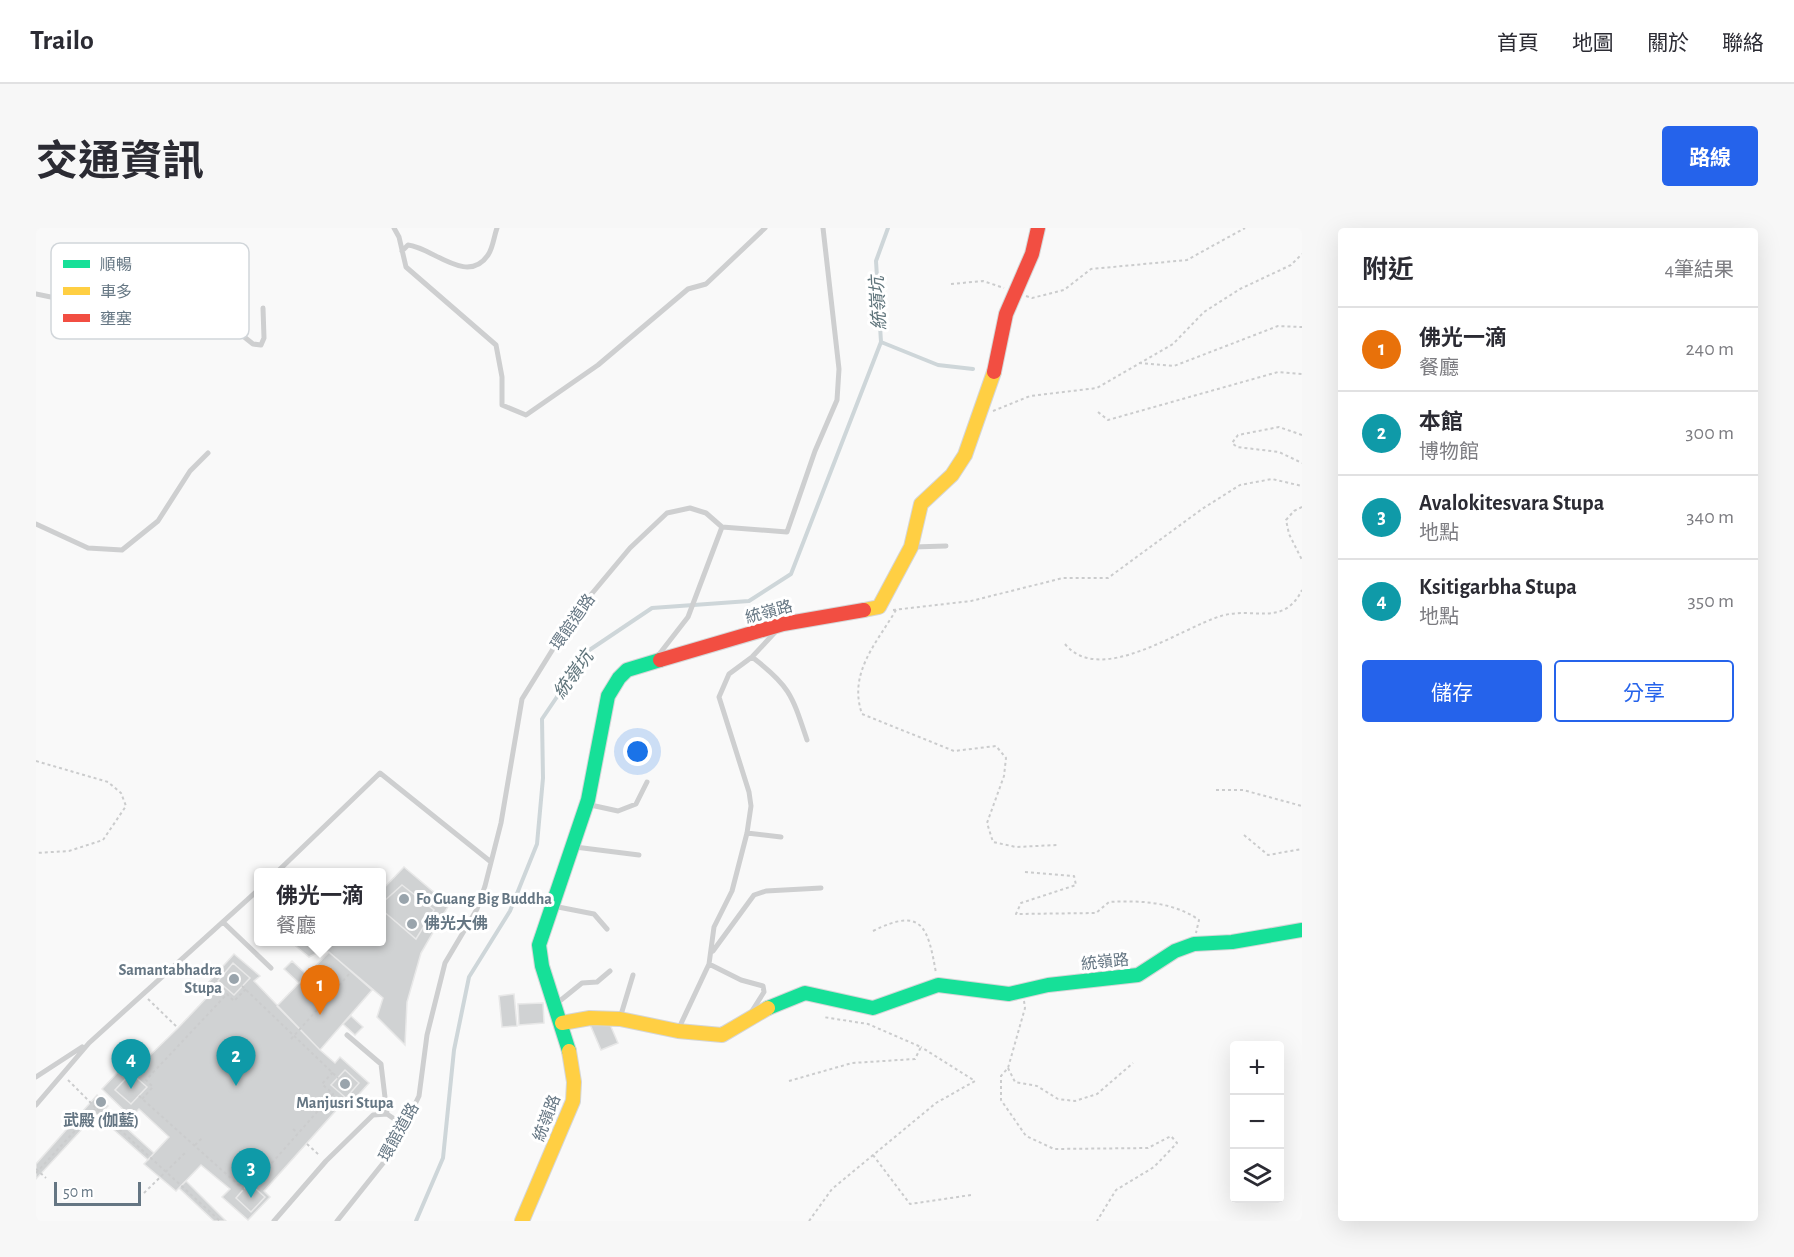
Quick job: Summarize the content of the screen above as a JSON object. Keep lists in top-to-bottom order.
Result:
{
  "streets": {
    "street": ["統嶺路"],
    "lane": ["環館道路"]
  },
  "water": ["統嶺坑"],
  "places": [
    "Fo Guang Big Buddha",
    "佛光大佛",
    "Samantabhadra Stupa",
    "Manjusri Stupa",
    "武殿 (伽藍)"
  ],
  "legend": ["順暢", "車多", "壅塞"],
  "scale_bar": "50 m",
  "page": {
    "header": "Trailo",
    "nav": [
      "首頁",
      "地圖",
      "關於",
      "聯絡"
    ],
    "title": "交通資訊",
    "buttons": [
      "路線",
      ["儲存", "分享"]
    ],
    "heading": ["附近", "4筆結果"],
    "list": [
      {
        "mark": "1",
        "name": "佛光一滴",
        "note": "餐廳",
        "value": "240 m"
      },
      {
        "mark": "2",
        "name": "本館",
        "note": "博物館",
        "value": "300 m"
      },
      {
        "mark": "3",
        "name": "Avalokitesvara Stupa",
        "note": "地點",
        "value": "340 m"
      },
      {
        "mark": "4",
        "name": "Ksitigarbha Stupa",
        "note": "地點",
        "value": "350 m"
      }
    ],
    "popup": ["佛光一滴", "餐廳"],
    "pins": [
      "1",
      "2",
      "4",
      "3"
    ],
    "map_buttons": ["+", "−"],
    "scale": "50 m"
  }
}
